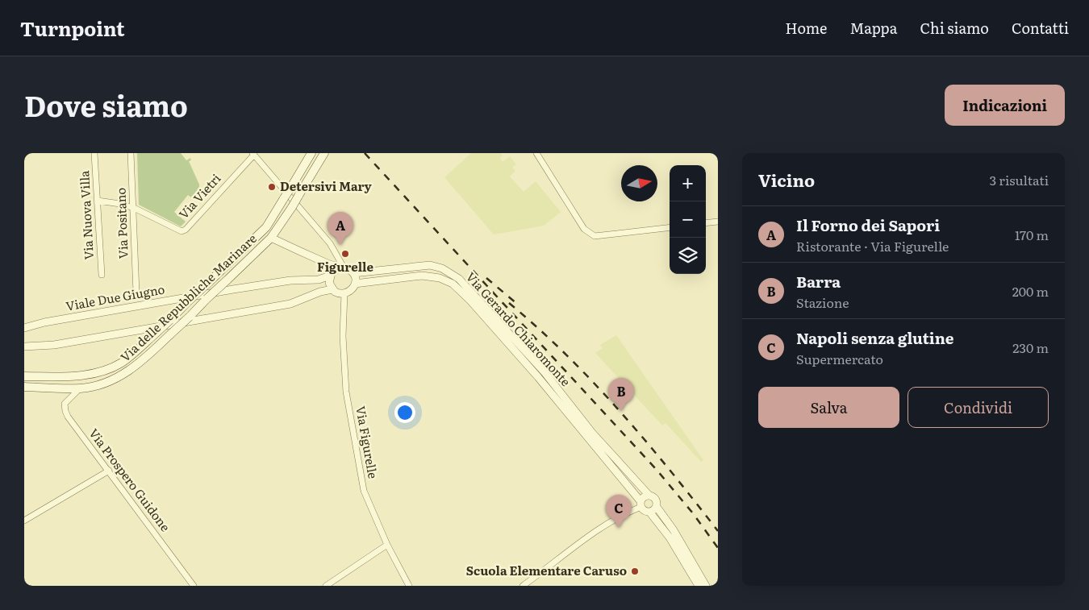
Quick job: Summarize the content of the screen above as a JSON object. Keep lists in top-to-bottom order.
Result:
{
  "streets": {
    "main road": ["Via delle Repubbliche Marinare"],
    "street": [
      "Via Vietri",
      "Via Nuova Villa",
      "Via Positano",
      "Viale Due Giugno",
      "Via Gerardo Chiaromonte",
      "Via Figurelle",
      "Via Prospero Guidone"
    ]
  },
  "crossings": [
    ["Via Vietri", "Via Positano"],
    ["Viale Due Giugno", "Via Gerardo Chiaromonte"],
    ["Viale Due Giugno", "Via Figurelle"],
    ["Via delle Repubbliche Marinare", "Via Prospero Guidone"],
    ["Via Gerardo Chiaromonte", "Via Figurelle"]
  ],
  "places": ["Detersivi Mary", "Figurelle", "Scuola Elementare Caruso"],
  "north": "right",
  "page": {
    "header": "Turnpoint",
    "nav": [
      "Home",
      "Mappa",
      "Chi siamo",
      "Contatti"
    ],
    "title": "Dove siamo",
    "buttons": [
      "Indicazioni",
      ["Salva", "Condividi"]
    ],
    "heading": ["Vicino", "3 risultati"],
    "map_buttons": ["+", "−"],
    "list": [
      {
        "mark": "A",
        "name": "Il Forno dei Sapori",
        "note": "Ristorante · Via Figurelle",
        "value": "170 m"
      },
      {
        "mark": "B",
        "name": "Barra",
        "note": "Stazione",
        "value": "200 m"
      },
      {
        "mark": "C",
        "name": "Napoli senza glutine",
        "note": "Supermercato",
        "value": "230 m"
      }
    ],
    "pins": ["A", "B", "C"]
  }
}
